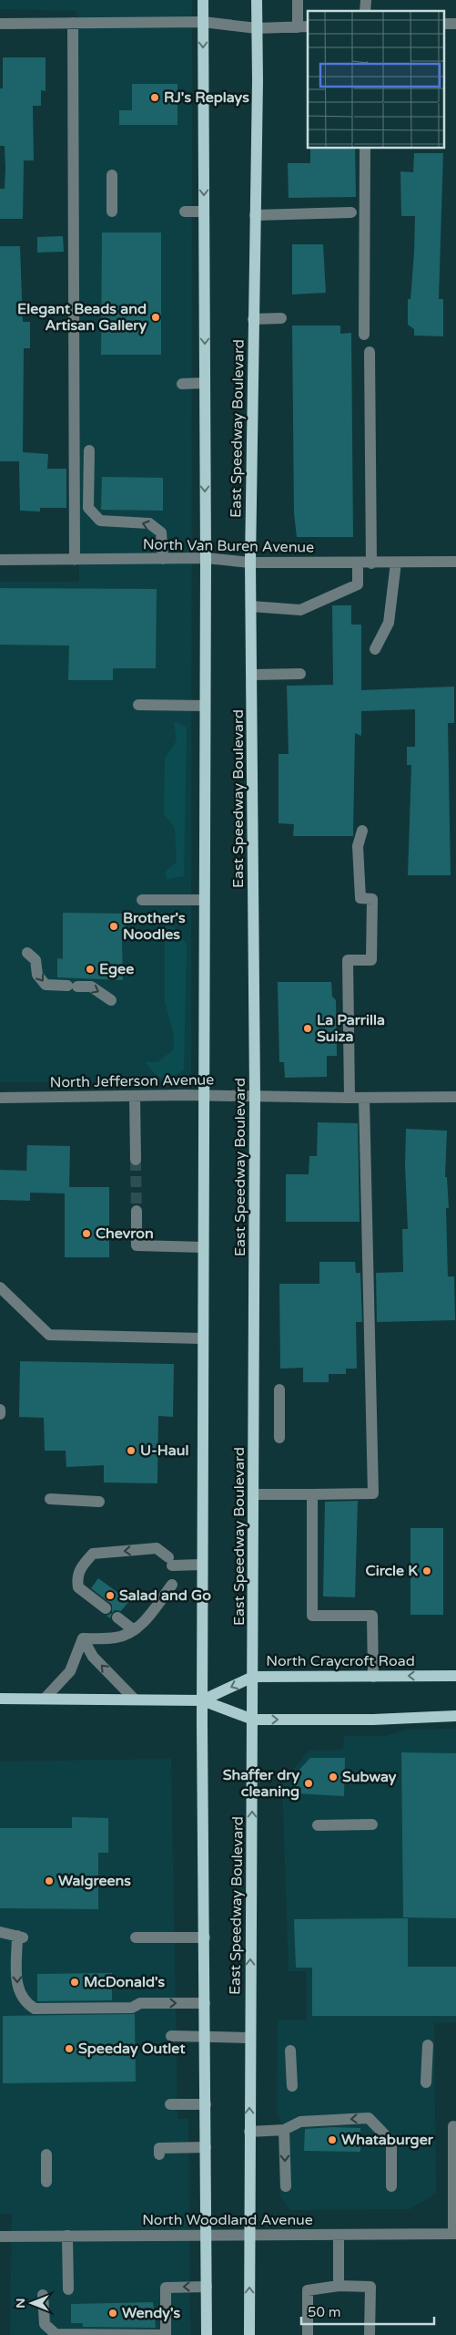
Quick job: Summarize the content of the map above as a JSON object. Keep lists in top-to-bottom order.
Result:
{
  "streets": {
    "main road": ["East Speedway Boulevard", "North Craycroft Road"],
    "street": ["North Van Buren Avenue", "North Jefferson Avenue", "North Woodland Avenue"]
  },
  "crossings": [
    ["East Speedway Boulevard", "North Van Buren Avenue"],
    ["East Speedway Boulevard", "North Jefferson Avenue"],
    ["East Speedway Boulevard", "North Craycroft Road"],
    ["East Speedway Boulevard", "North Woodland Avenue"]
  ],
  "places": [
    "RJ's Replays",
    "Elegant Beads and Artisan Gallery",
    "Brother's Noodles",
    "Egee",
    "La Parrilla Suiza",
    "Chevron",
    "U-Haul",
    "Circle K",
    "Salad and Go",
    "Subway",
    "Shaffer dry cleaning",
    "Walgreens",
    "McDonald's",
    "Speeday Outlet",
    "Whataburger",
    "Wendy's"
  ],
  "scale_bar": "50 m",
  "north": "left"
}
